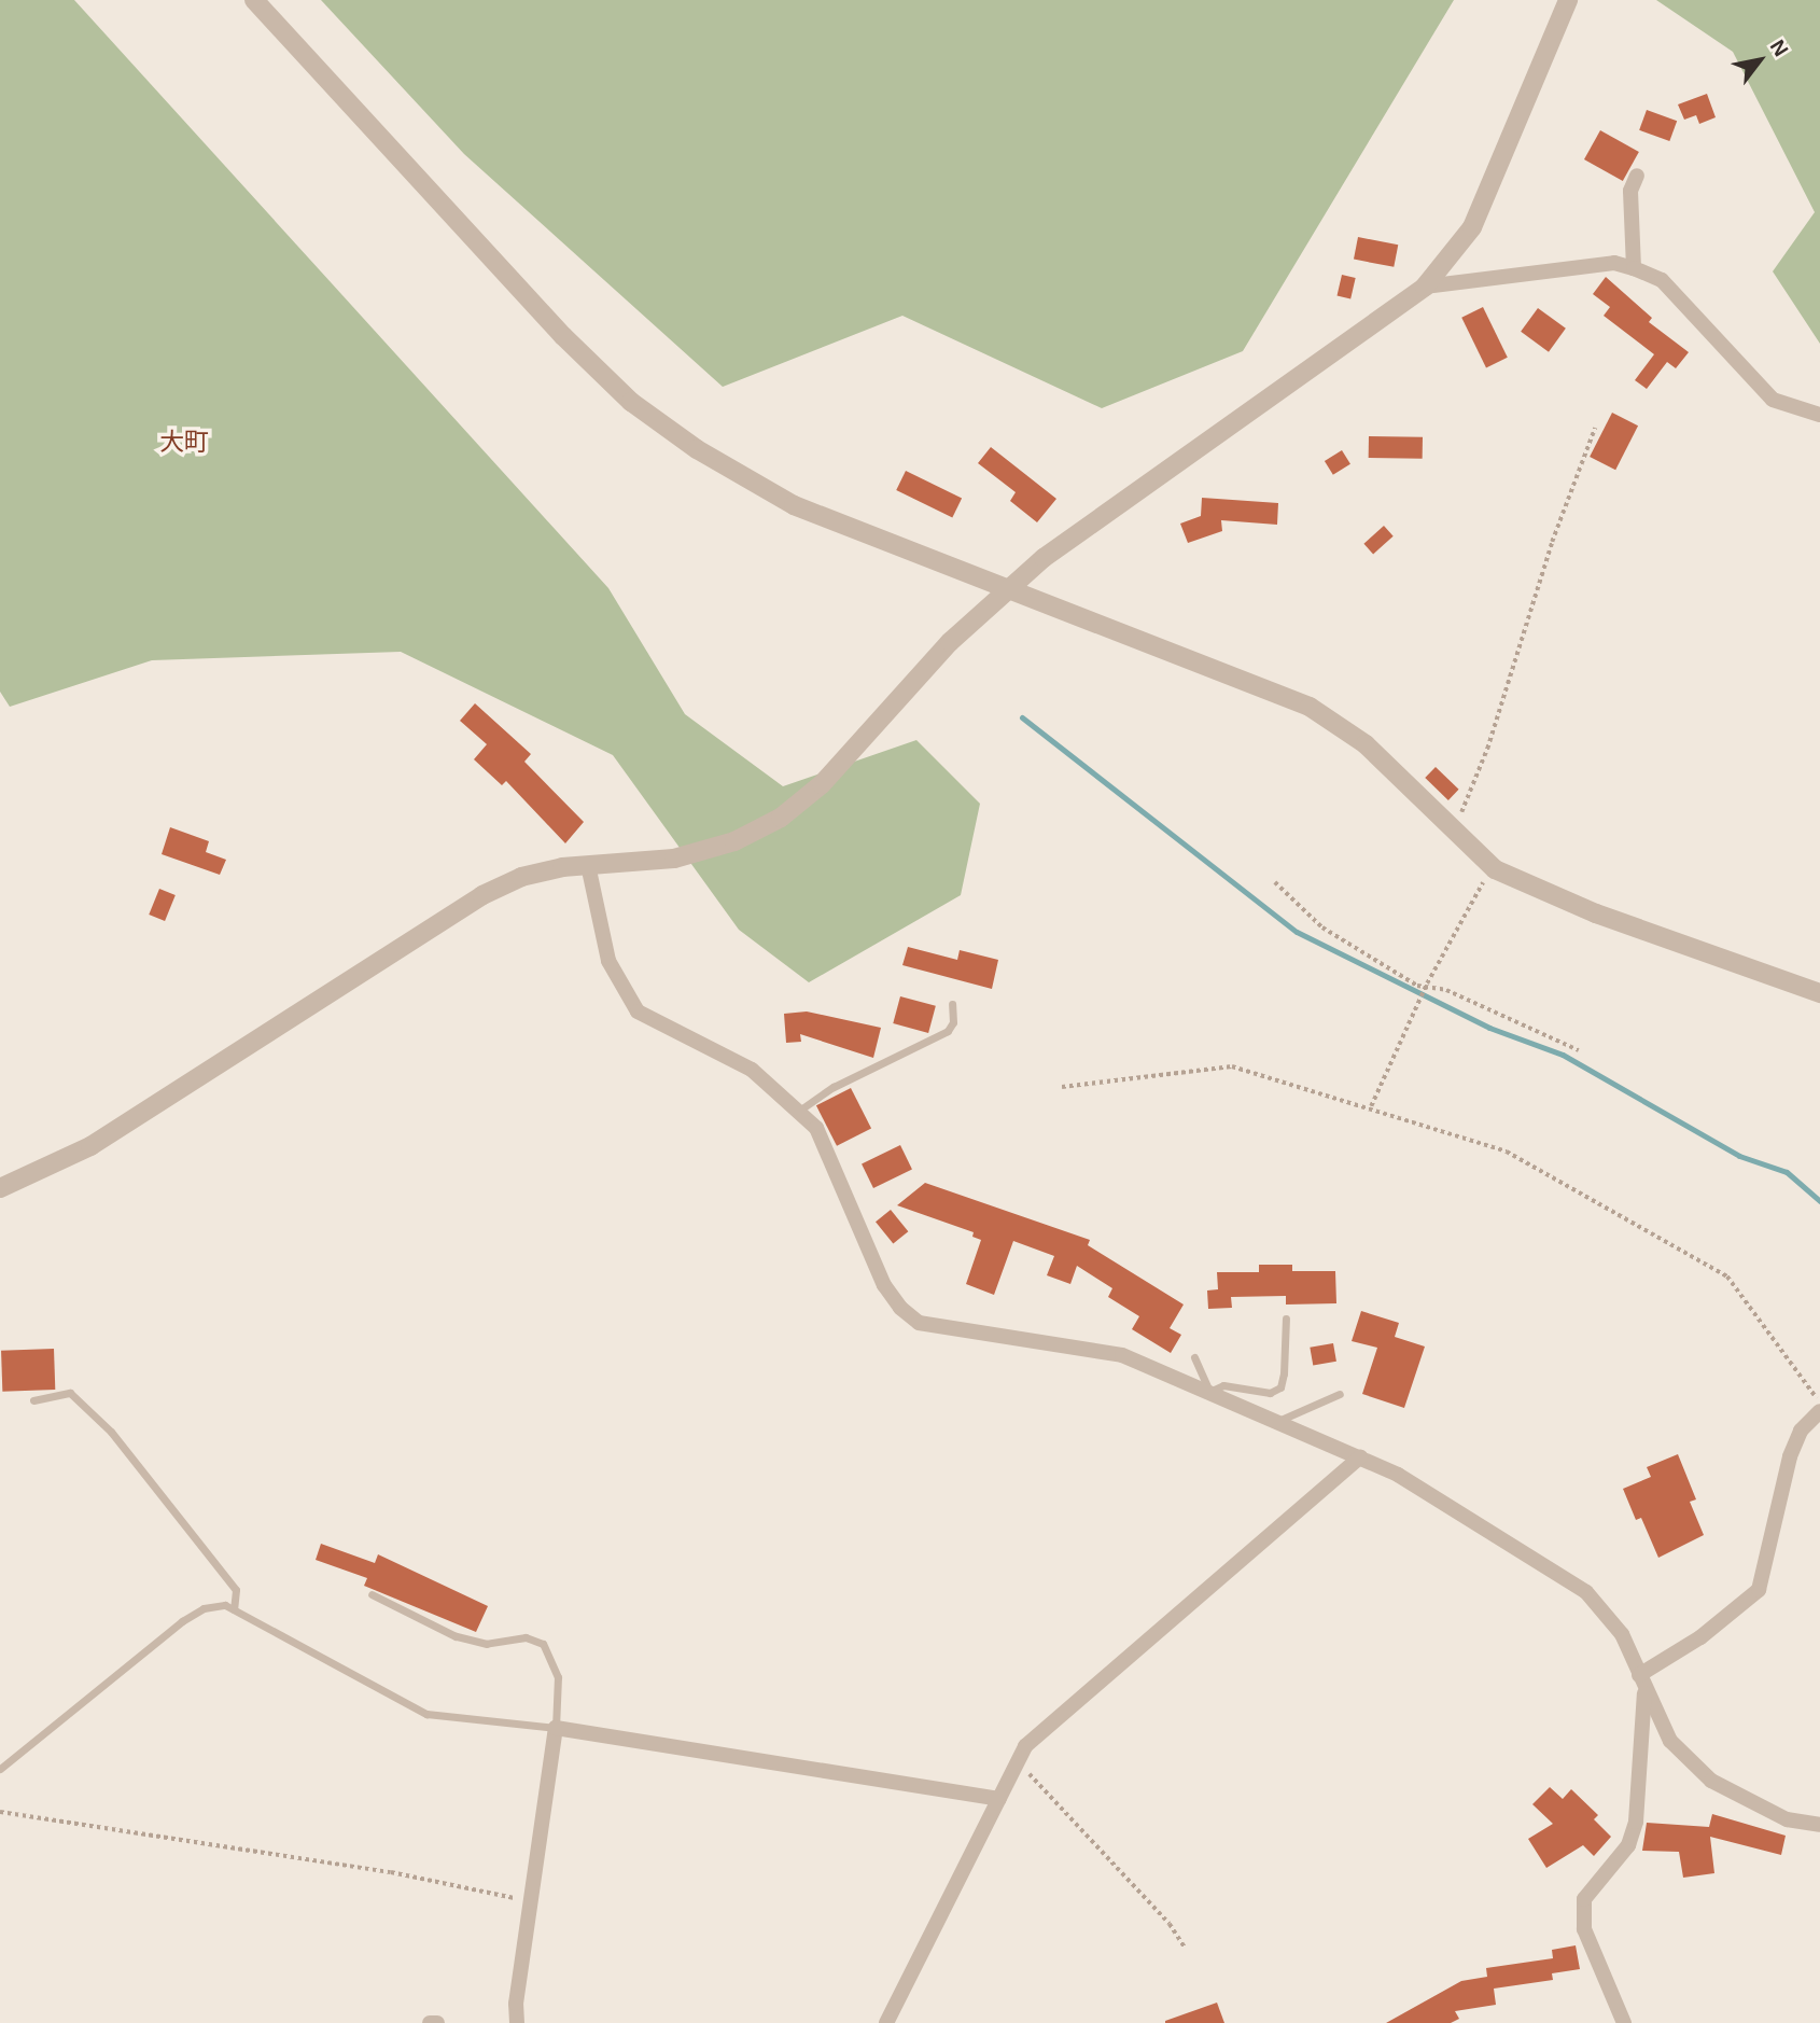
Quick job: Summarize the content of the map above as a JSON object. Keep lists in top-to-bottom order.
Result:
{
  "districts": ["大町"],
  "north": "top right"
}
